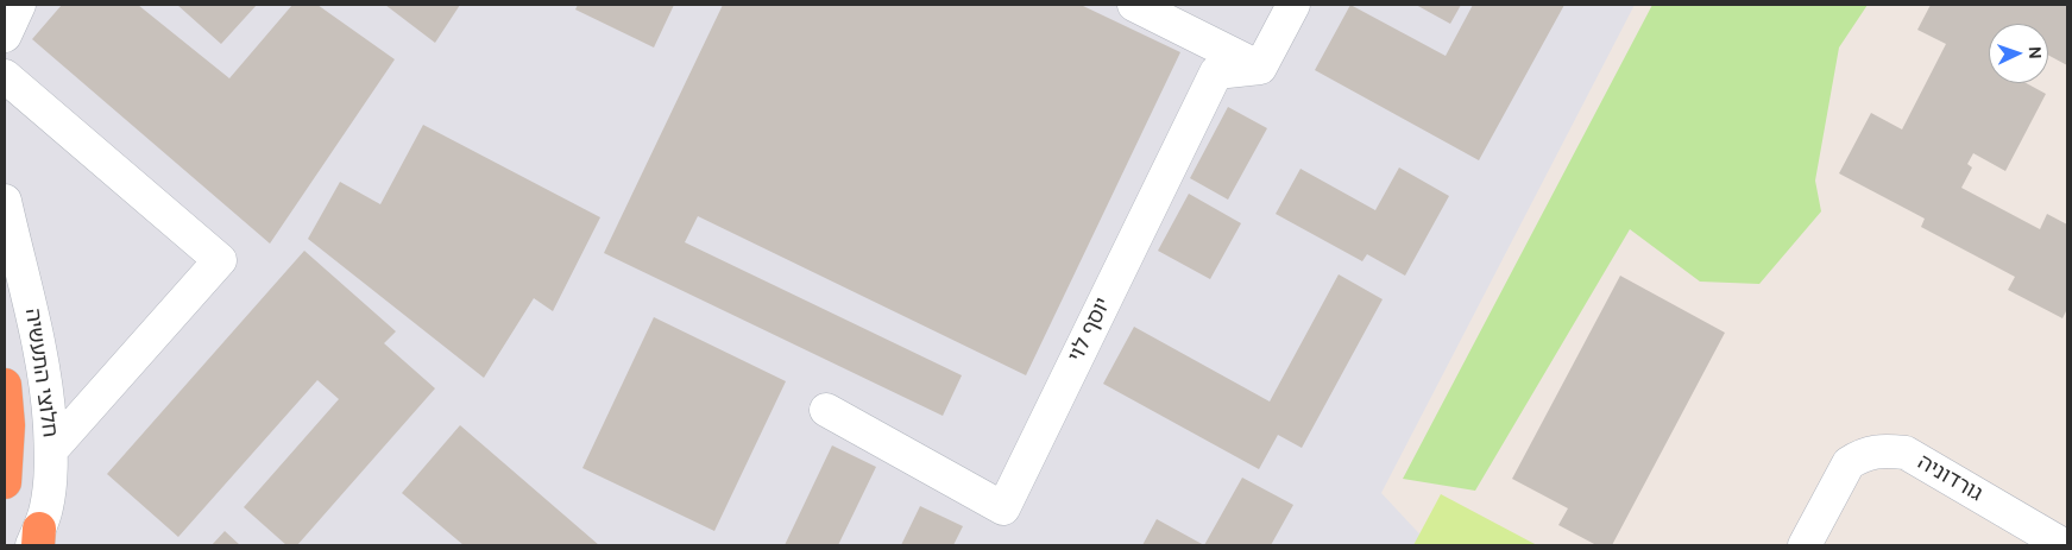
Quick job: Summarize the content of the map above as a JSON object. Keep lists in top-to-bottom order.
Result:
{
  "streets": {
    "street": ["יוסף לוי", "חלוצי התעשיה", "גורדוניה"]
  },
  "north": "right"
}
